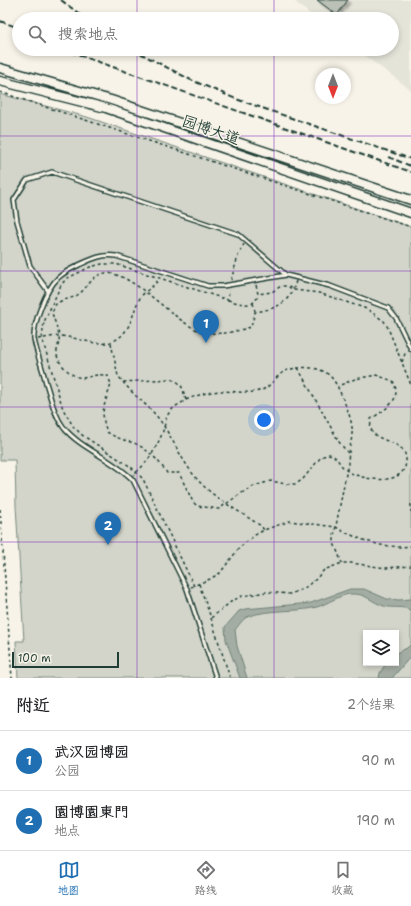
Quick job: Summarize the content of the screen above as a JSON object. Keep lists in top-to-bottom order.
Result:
{
  "streets": {
    "main road": ["园博大道"]
  },
  "scale_bar": "100 m",
  "north": "bottom",
  "page": {
    "search": "搜索地点",
    "pins": ["1", "2"],
    "scale": "100 m",
    "heading": ["附近", "2个结果"],
    "list": [
      {
        "mark": "1",
        "name": "武汉园博园",
        "note": "公园",
        "value": "90 m"
      },
      {
        "mark": "2",
        "name": "園博園東門",
        "note": "地点",
        "value": "190 m"
      }
    ],
    "nav": ["地图", "路线", "收藏"]
  }
}
